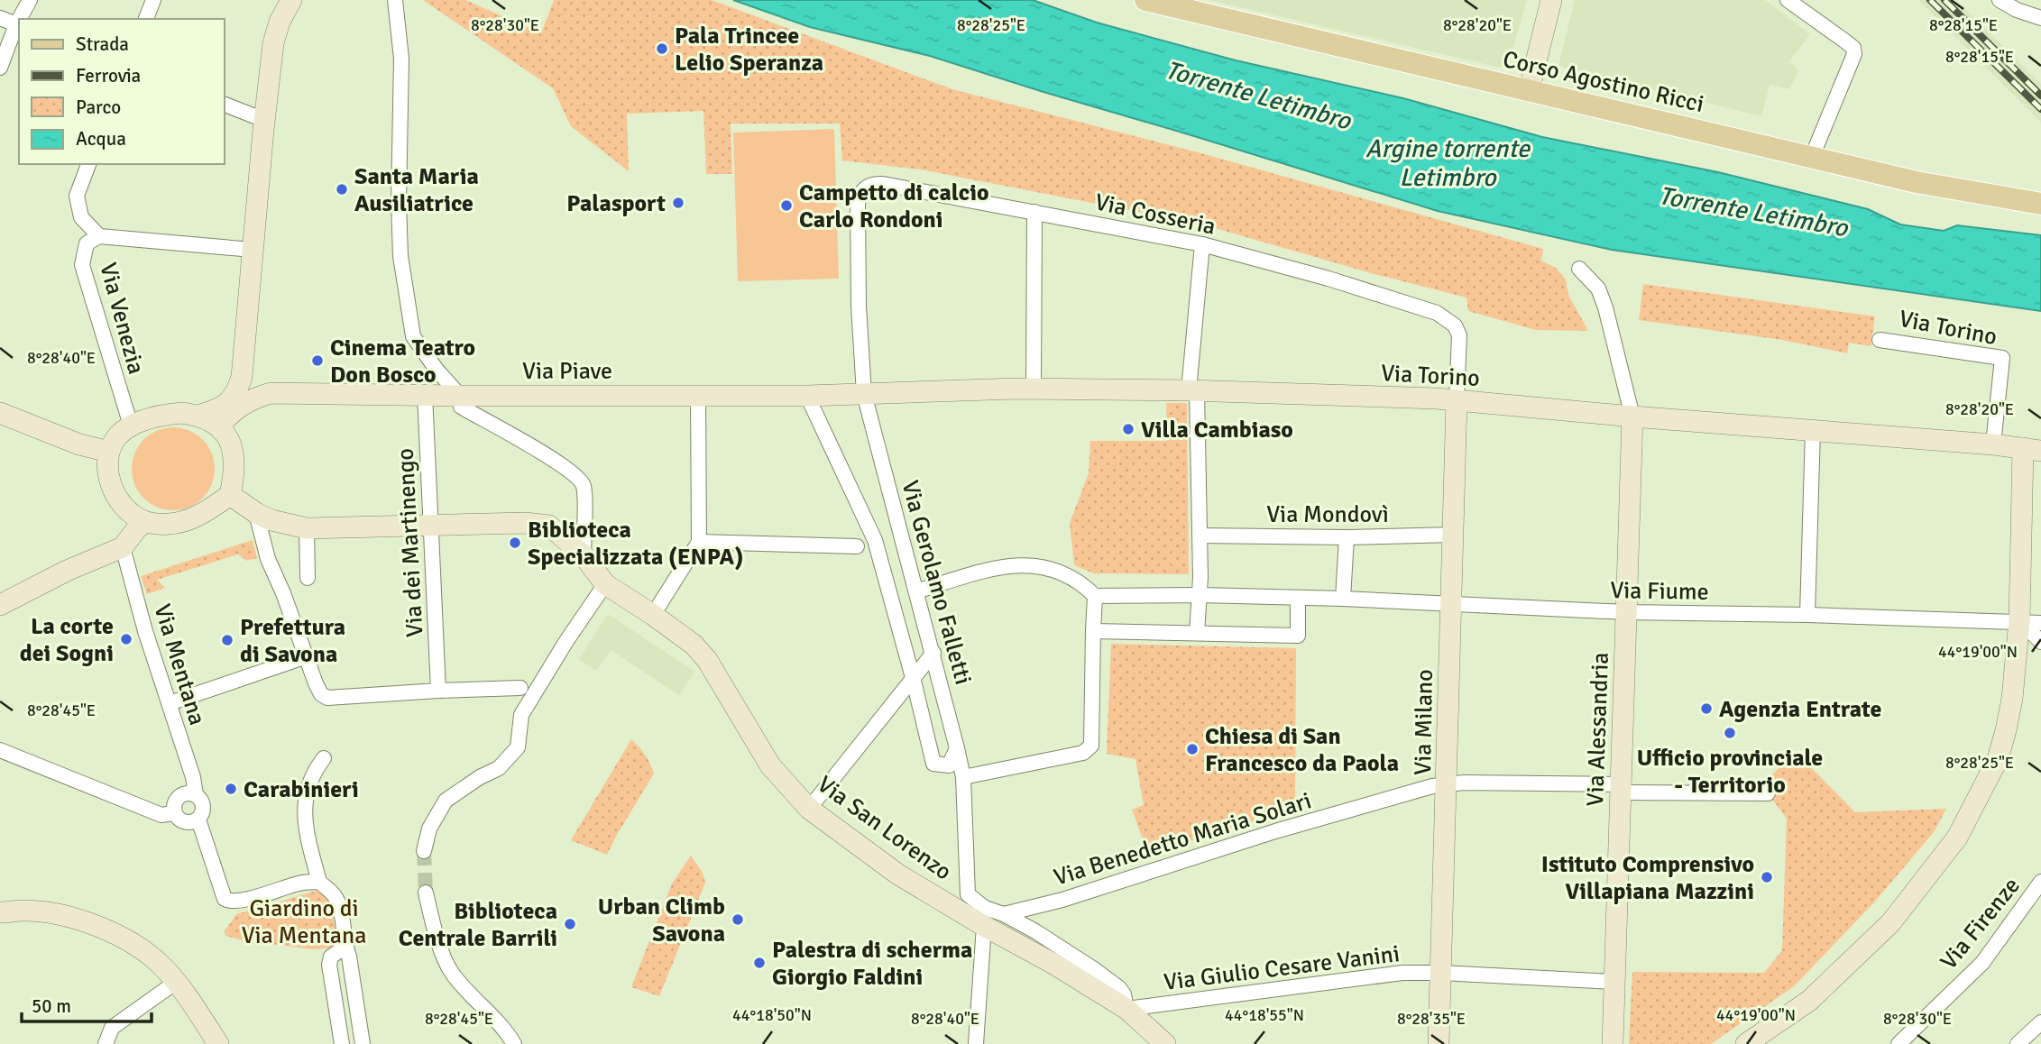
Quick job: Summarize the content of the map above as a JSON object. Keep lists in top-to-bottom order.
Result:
{
  "streets": {
    "main road": ["Corso Agostino Ricci"],
    "street": [
      "Via Cosseria",
      "Via Venezia",
      "Via Torino",
      "Via Piave",
      "Via Mondovì",
      "Via dei Martinengo",
      "Via Gerolamo Falletti",
      "Via Fiume",
      "Via Mentana",
      "Via Milano",
      "Via Alessandria",
      "Via San Lorenzo",
      "Via Benedetto Maria Solari",
      "Via Firenze",
      "Via Giulio Cesare Vanini"
    ]
  },
  "crossings": [
    ["Via Cosseria", "Via Torino"],
    ["Via Cosseria", "Via Gerolamo Falletti"],
    ["Via Cosseria", "Via Milano"],
    ["Via Venezia", "Via Piave"],
    ["Via Venezia", "Via San Lorenzo"],
    ["Via Torino", "Via Piave"],
    ["Via Torino", "Via Gerolamo Falletti"],
    ["Via Torino", "Via Milano"],
    ["Via Torino", "Via Alessandria"],
    ["Via Piave", "Via dei Martinengo"],
    ["Via Piave", "Via Gerolamo Falletti"],
    ["Via Piave", "Via San Lorenzo"],
    ["Via Mondovì", "Via Milano"],
    ["Via dei Martinengo", "Via San Lorenzo"],
    ["Via Gerolamo Falletti", "Via San Lorenzo"],
    ["Via Fiume", "Via Milano"],
    ["Via Fiume", "Via Alessandria"],
    ["Via Milano", "Via Benedetto Maria Solari"],
    ["Via Milano", "Via Giulio Cesare Vanini"],
    ["Via Alessandria", "Via Benedetto Maria Solari"],
    ["Via Alessandria", "Via Giulio Cesare Vanini"],
    ["Via San Lorenzo", "Via Benedetto Maria Solari"],
    ["Via San Lorenzo", "Via Giulio Cesare Vanini"]
  ],
  "water": ["Torrente Letimbro", "Argine torrente Letimbro"],
  "parks": ["Giardino di Via Mentana"],
  "places": [
    "Pala Trincee Lelio Speranza",
    "Santa Maria Ausiliatrice",
    "Palasport",
    "Campetto di calcio Carlo Rondoni",
    "Cinema Teatro Don Bosco",
    "Villa Cambiaso",
    "Biblioteca Specializzata (ENPA)",
    "La corte dei Sogni",
    "Prefettura di Savona",
    "Agenzia Entrate",
    "Ufficio provinciale - Territorio",
    "Chiesa di San Francesco da Paola",
    "Carabinieri",
    "Istituto Comprensivo Villapiana Mazzini",
    "Urban Climb Savona",
    "Biblioteca Centrale Barrili",
    "Palestra di scherma Giorgio Faldini"
  ],
  "legend": [
    "Strada",
    "Ferrovia",
    "Parco",
    "Acqua"
  ],
  "scale_bar": "50 m",
  "coordinates": [
    "8°28'30\"E",
    "8°28'25\"E",
    "8°28'15\"E",
    "8°28'20\"E",
    "8°28'40\"E",
    "44°19'00\"N",
    "8°28'45\"E",
    "44°18'50\"N",
    "44°18'55\"N",
    "8°28'35\"E"
  ]
}
